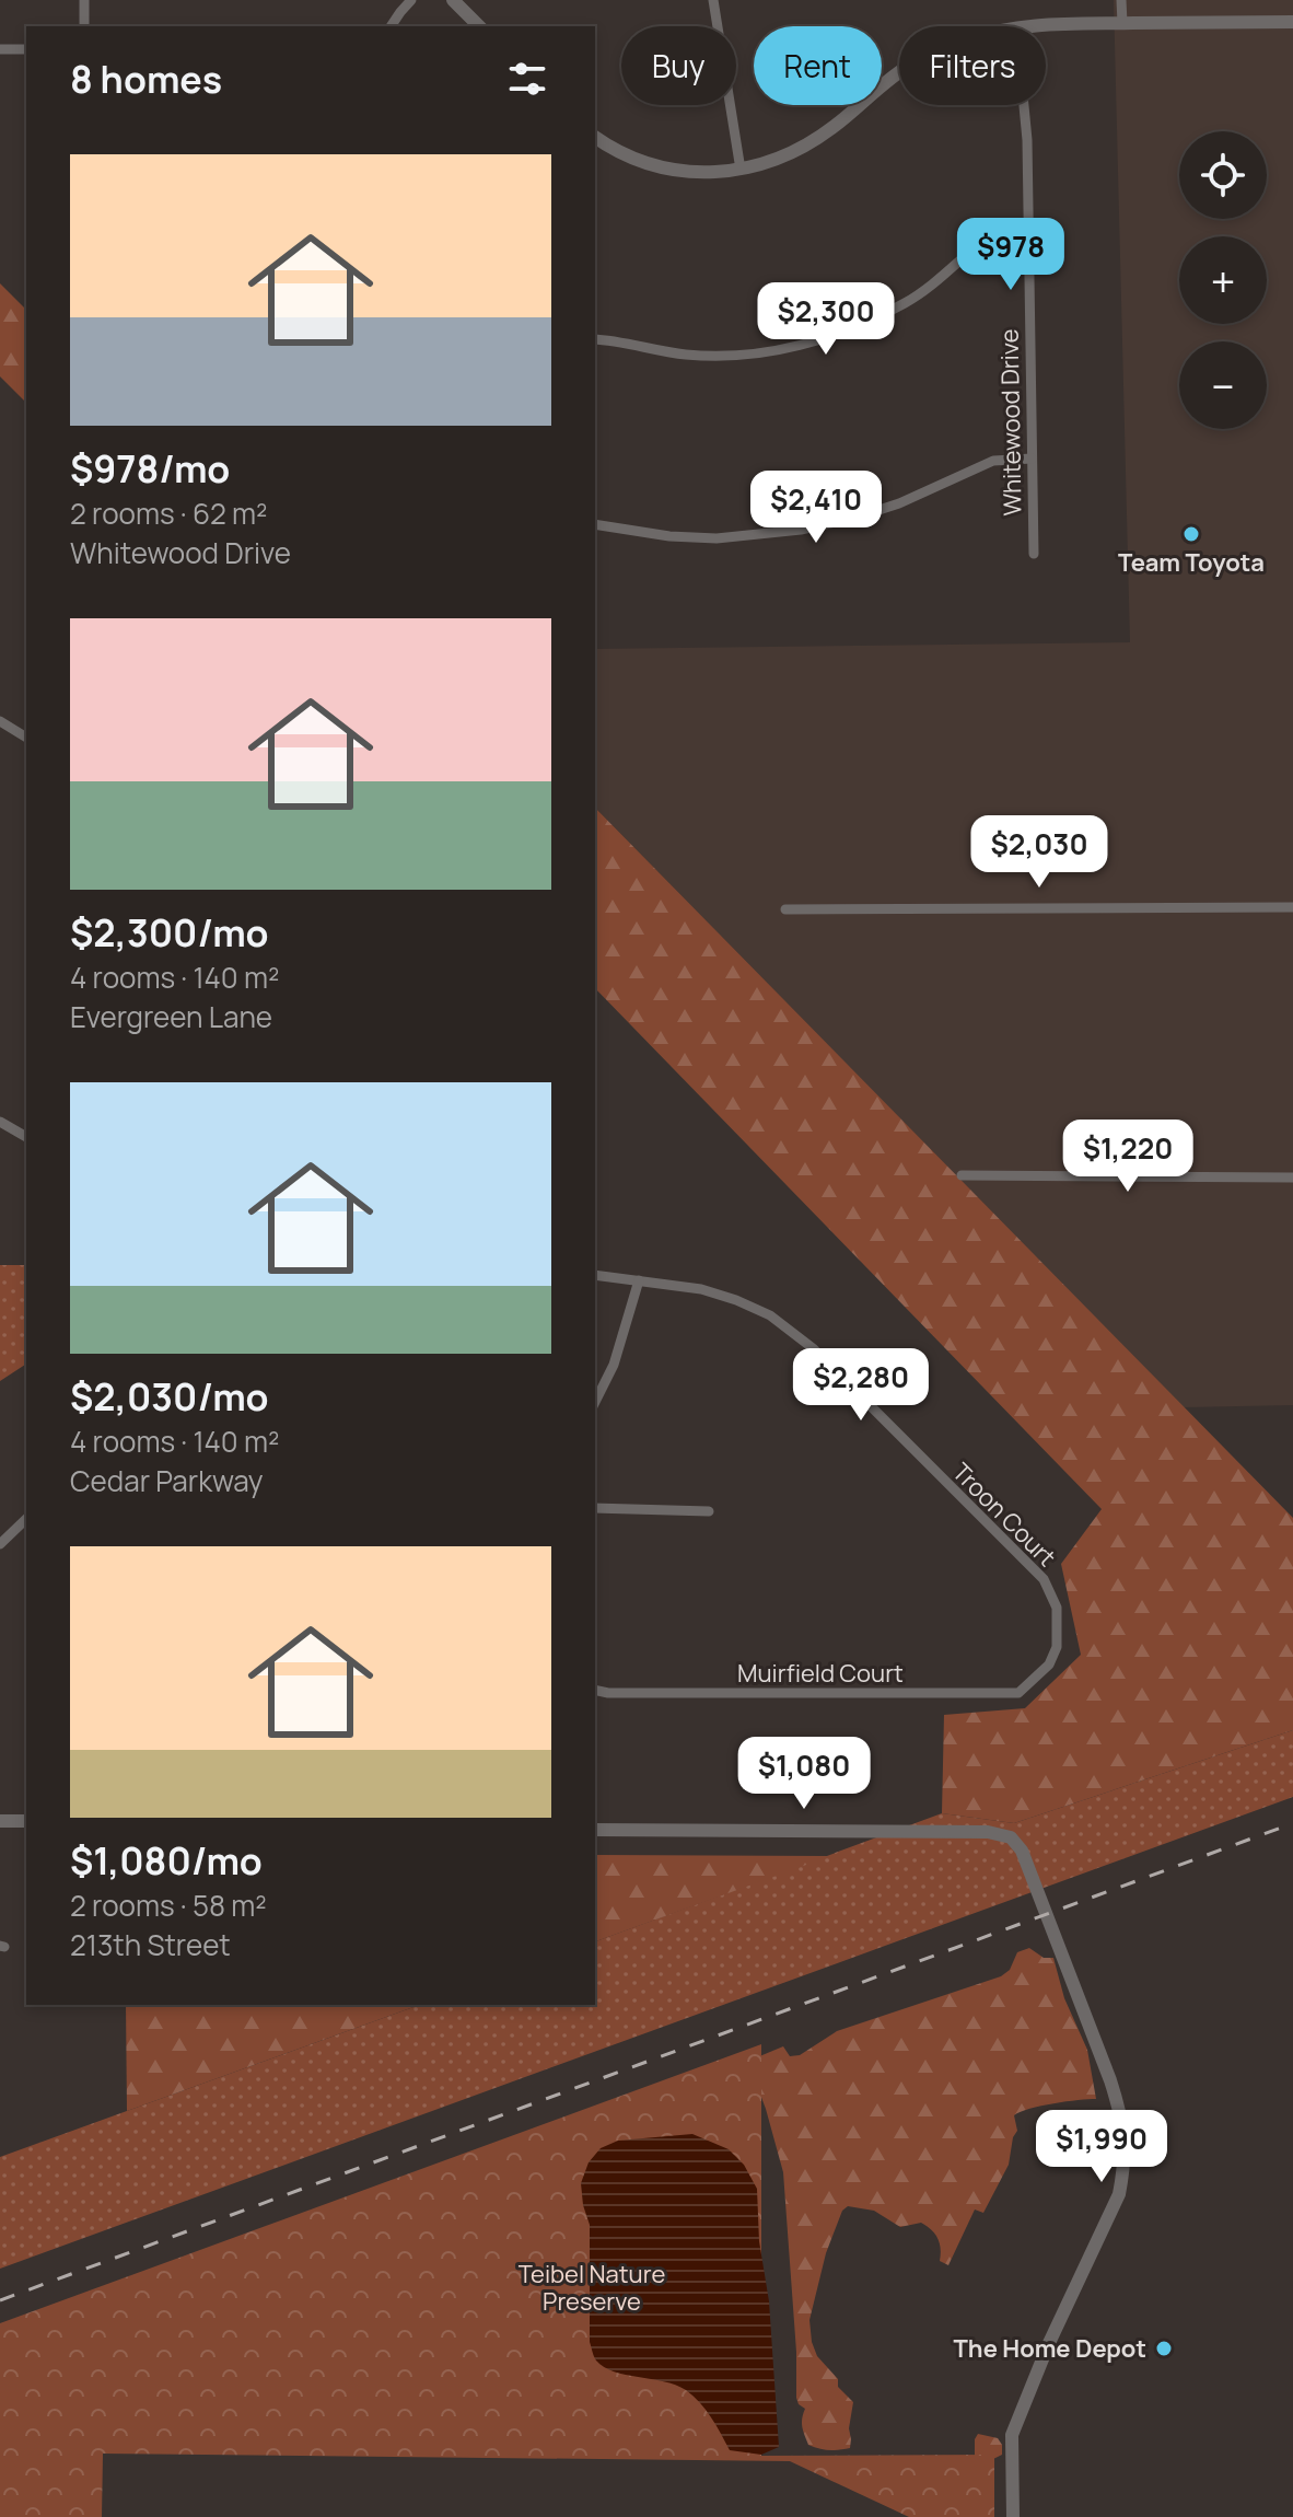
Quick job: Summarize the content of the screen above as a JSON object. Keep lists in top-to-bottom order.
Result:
{
  "streets": {
    "street": ["Whitewood Drive", "Troon Court", "Muirfield Court"]
  },
  "crossings": [
    ["Troon Court", "Muirfield Court"]
  ],
  "parks": ["Teibel Nature Preserve"],
  "places": ["Team Toyota", "The Home Depot"],
  "page": {
    "chip": ["Buy", "Rent", "Filters"],
    "heading": "8 homes",
    "map_buttons": ["+", "−"],
    "list": [
      {
        "name": "$978/mo",
        "note": "2 rooms · 62 m² · Whitewood Drive"
      },
      {
        "name": "$2,300/mo",
        "note": "4 rooms · 140 m² · Evergreen Lane"
      },
      {
        "name": "$2,030/mo",
        "note": "4 rooms · 140 m² · Cedar Parkway"
      },
      {
        "name": "$1,080/mo",
        "note": "2 rooms · 58 m² · 213th Street"
      }
    ],
    "price": [
      "$978",
      "$2,300",
      "$2,410",
      "$2,030",
      "$1,220",
      "$2,280",
      "$1,080",
      "$1,990"
    ]
  }
}
